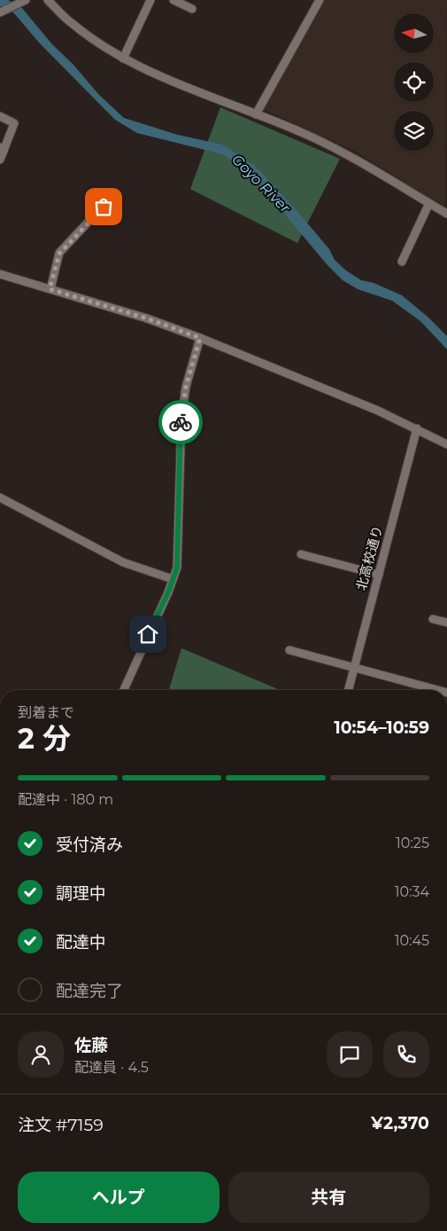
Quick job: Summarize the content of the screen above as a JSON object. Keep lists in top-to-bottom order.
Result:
{
  "streets": {
    "street": ["北高校通り"]
  },
  "water": ["Goyo River"],
  "north": "left",
  "page": {
    "heading": ["2 分", "到着まで", "10:54–10:59"],
    "panel": [
      "佐藤",
      "配達員 · 4.5",
      "注文 #7159",
      "¥2,370"
    ],
    "bar": "配達中 · 180 m",
    "list": [
      ["受付済み", "10:25"],
      ["調理中", "10:34"],
      ["配達中", "10:45"],
      "配達完了"
    ],
    "buttons": ["ヘルプ", "共有"]
  }
}
